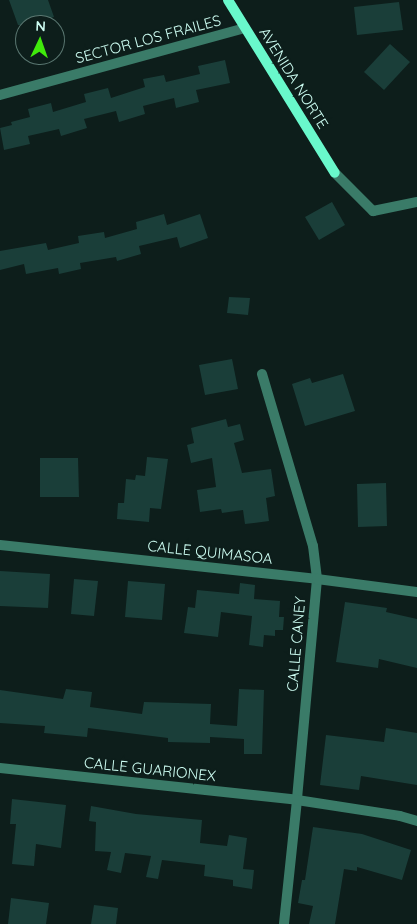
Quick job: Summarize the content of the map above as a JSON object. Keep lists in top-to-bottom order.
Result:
{
  "streets": {
    "street": [
      "SECTOR LOS FRAILES",
      "AVENIDA NORTE",
      "CALLE QUIMASOA",
      "CALLE CANEY",
      "CALLE GUARIONEX"
    ]
  },
  "crossings": [
    ["SECTOR LOS FRAILES", "AVENIDA NORTE"],
    ["CALLE QUIMASOA", "CALLE CANEY"],
    ["CALLE CANEY", "CALLE GUARIONEX"]
  ],
  "north": "top"
}
